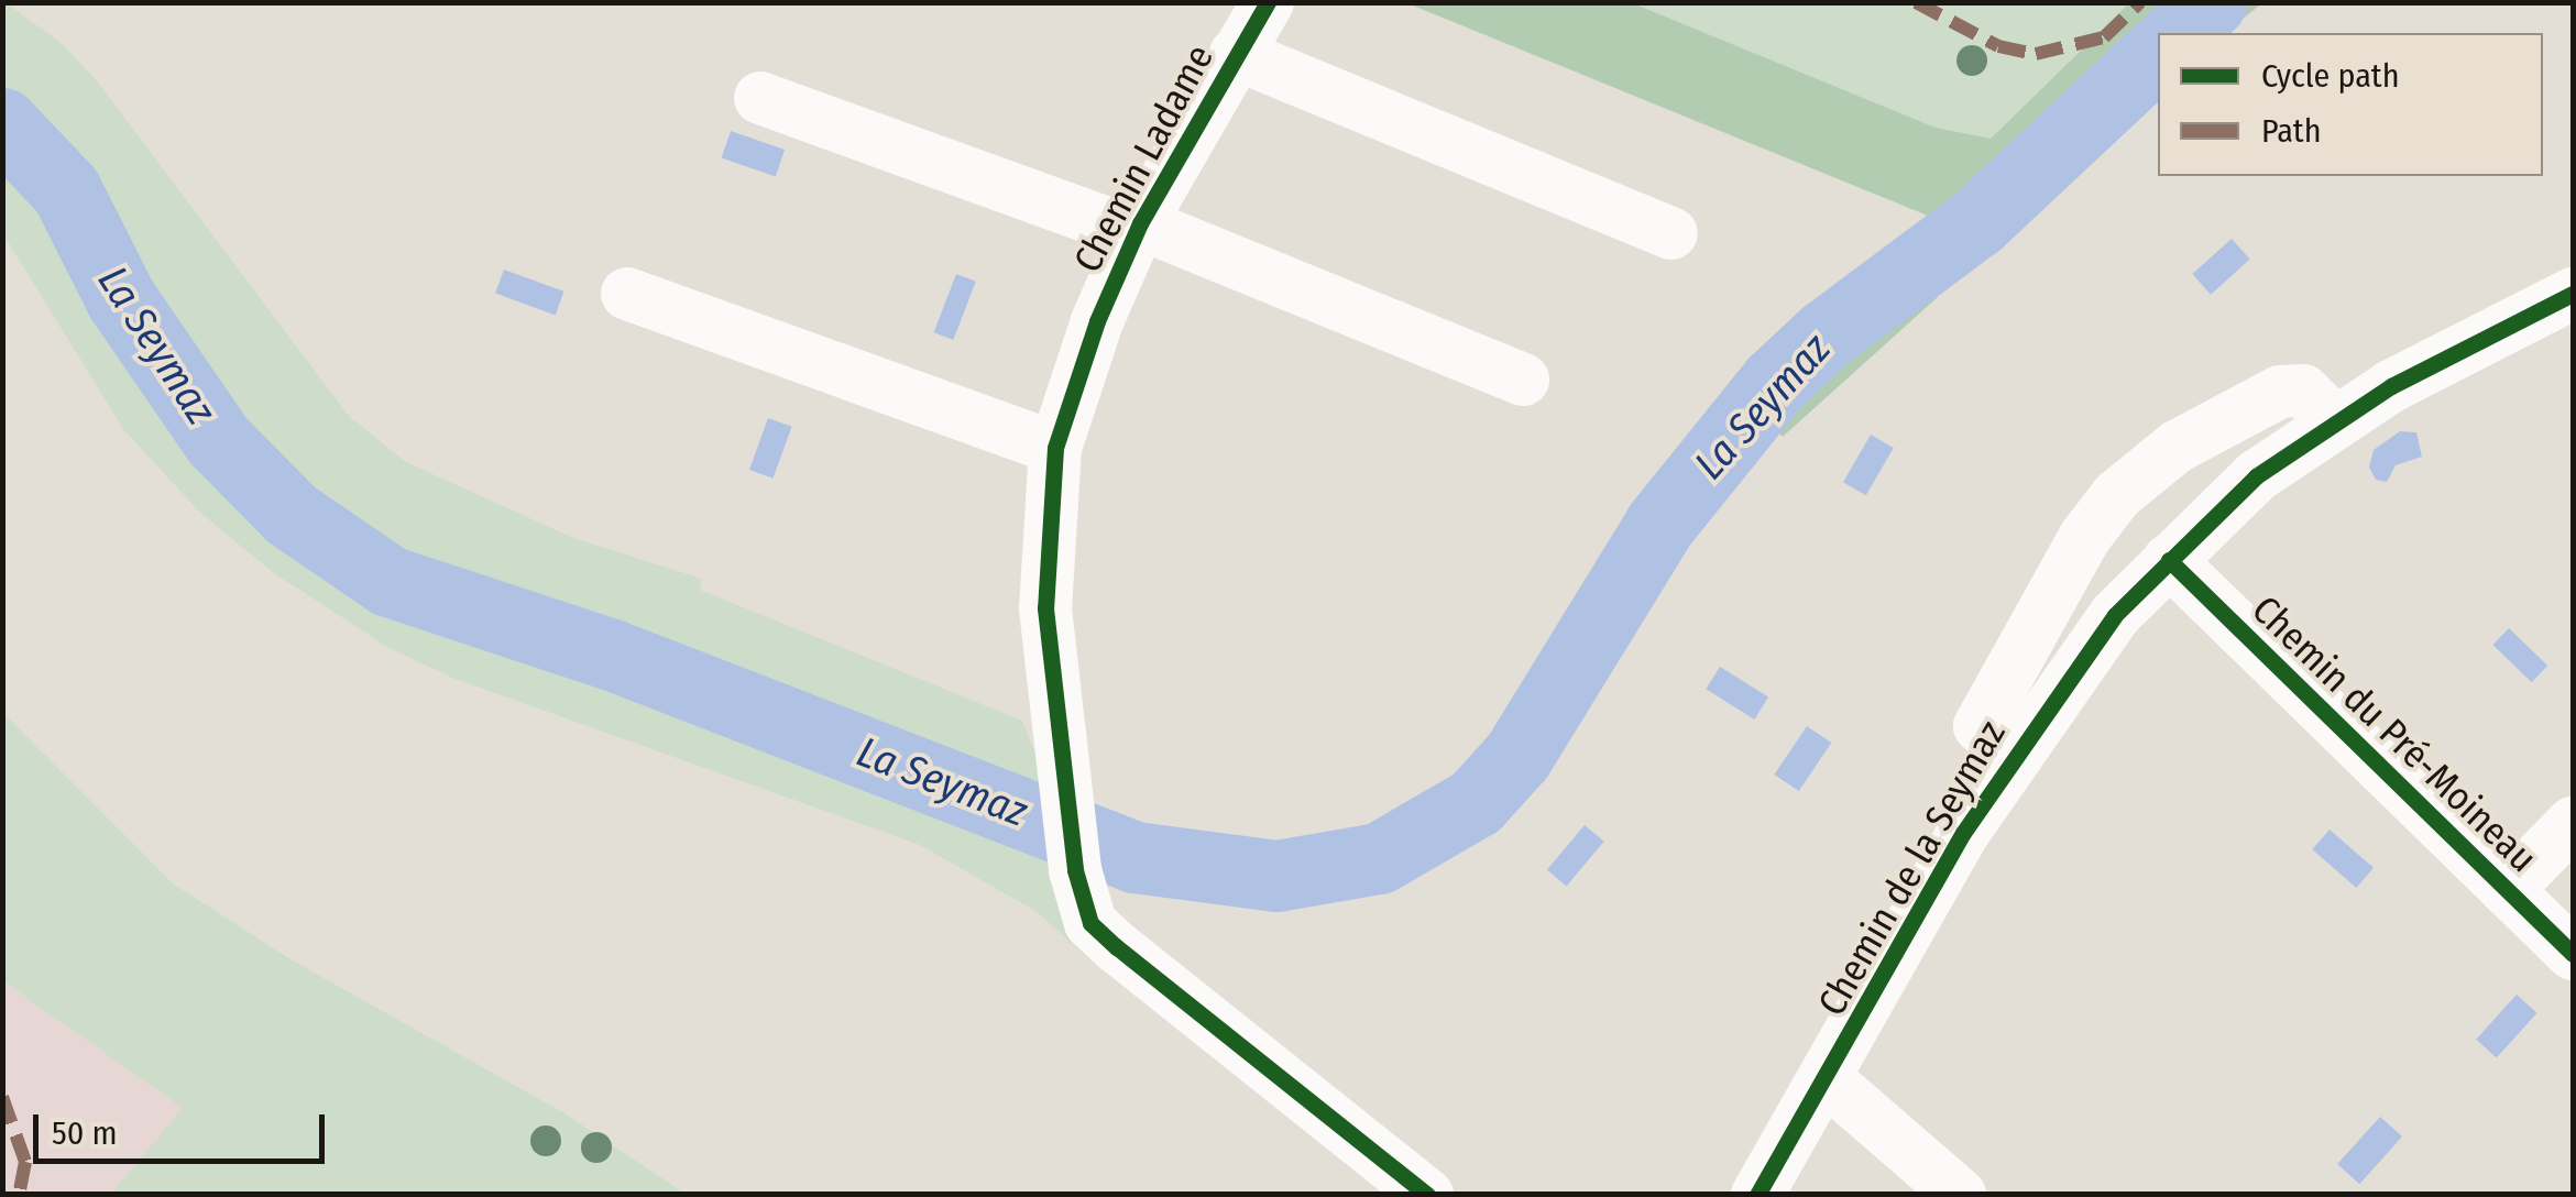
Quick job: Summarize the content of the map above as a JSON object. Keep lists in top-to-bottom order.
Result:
{
  "streets": {
    "street": ["Chemin Ladame", "Chemin du Pré-Moineau", "Chemin de la Seymaz"]
  },
  "crossings": [
    ["Chemin du Pré-Moineau", "Chemin de la Seymaz"]
  ],
  "water": ["La Seymaz"],
  "legend": ["Cycle path", "Path"],
  "scale_bar": "50 m"
}
